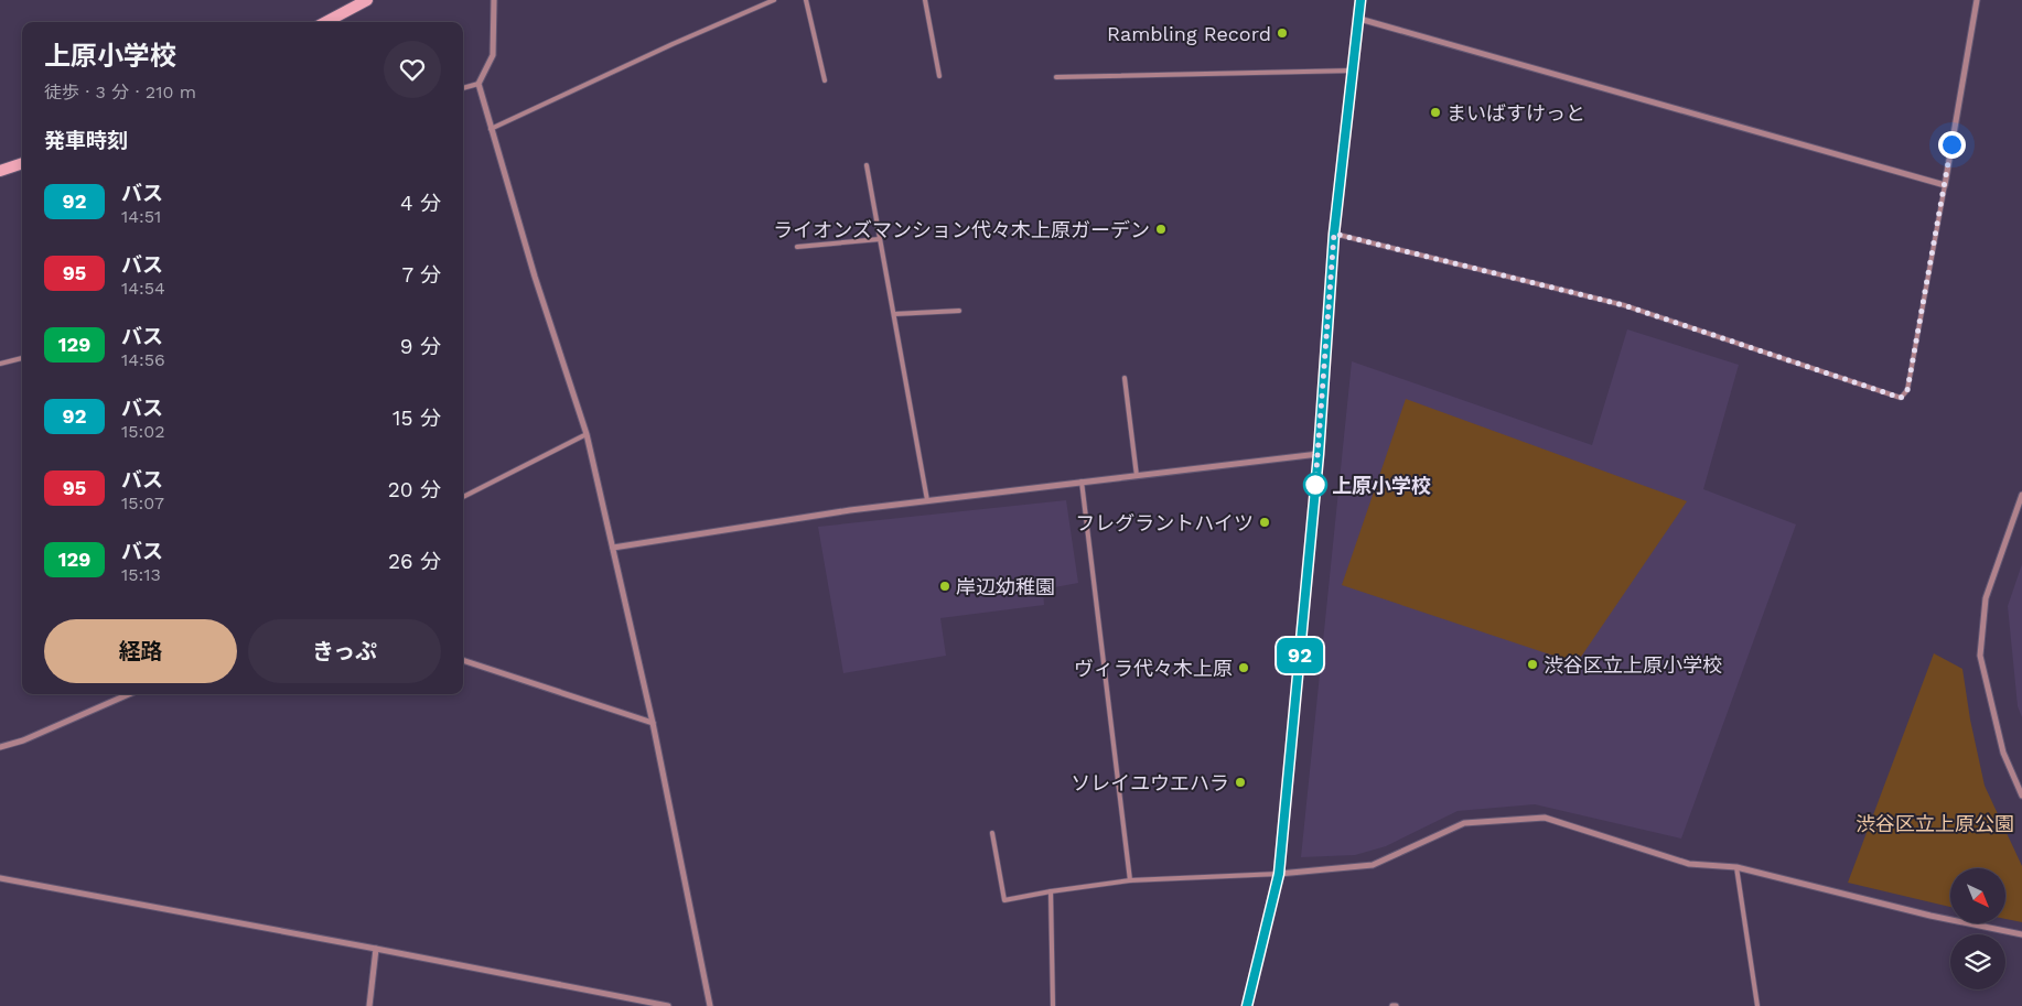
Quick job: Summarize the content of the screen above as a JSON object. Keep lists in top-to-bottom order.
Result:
{
  "parks": ["渋谷区立上原公園"],
  "places": [
    "Rambling Record",
    "まいばすけっと",
    "ライオンズマンション代々木上原ガーデン",
    "上原小学校",
    "フレグラントハイツ",
    "岸辺幼稚園",
    "渋谷区立上原小学校",
    "ヴィラ代々木上原",
    "ソレイユウエハラ"
  ],
  "lines": ["bus line 92"],
  "north": "bottom right",
  "page": {
    "on_map": "92",
    "heading": [
      ["上原小学校", "徒歩 · 3 分 · 210 m"],
      "発車時刻"
    ],
    "list": [
      {
        "mark": "92",
        "name": "バス",
        "note": "14:51",
        "value": "4 分"
      },
      {
        "mark": "95",
        "name": "バス",
        "note": "14:54",
        "value": "7 分"
      },
      {
        "mark": "129",
        "name": "バス",
        "note": "14:56",
        "value": "9 分"
      },
      {
        "mark": "92",
        "name": "バス",
        "note": "15:02",
        "value": "15 分"
      },
      {
        "mark": "95",
        "name": "バス",
        "note": "15:07",
        "value": "20 分"
      },
      {
        "mark": "129",
        "name": "バス",
        "note": "15:13",
        "value": "26 分"
      }
    ],
    "buttons": ["経路", "きっぷ"]
  }
}
